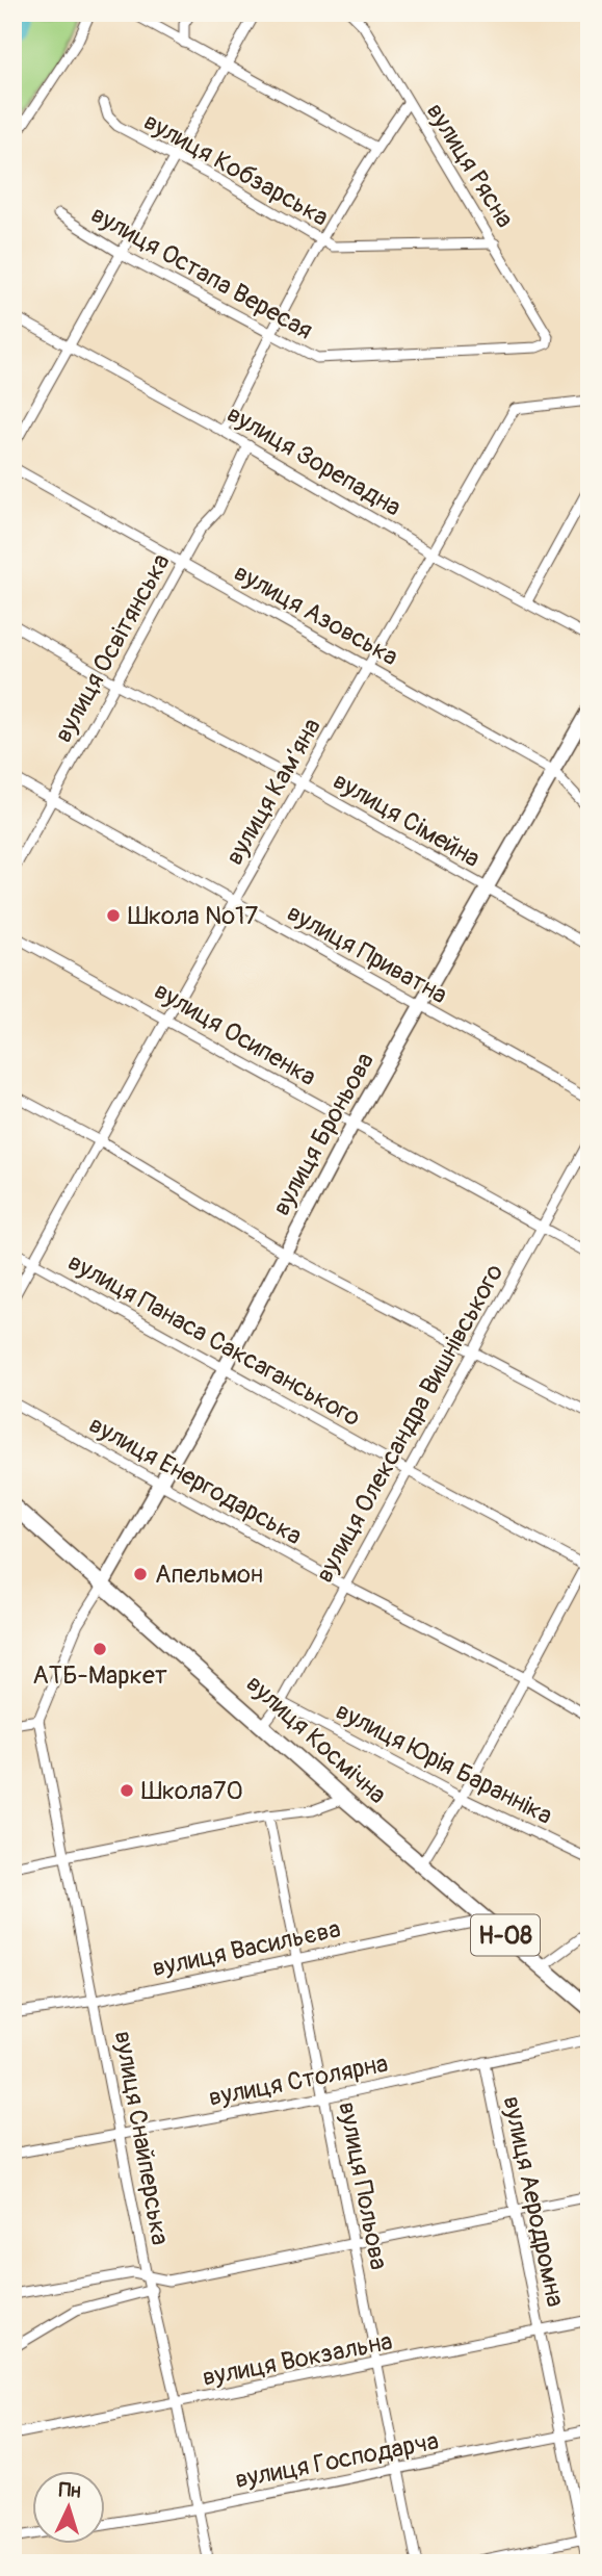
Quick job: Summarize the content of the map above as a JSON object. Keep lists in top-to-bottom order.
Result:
{
  "streets": {
    "main road": ["вулиця Космічна", "Н-08"],
    "street": [
      "вулиця Рясна",
      "вулиця Кобзарська",
      "вулиця Остапа Вересая",
      "вулиця Зорепадна",
      "вулиця Азовська",
      "вулиця Освітянська",
      "вулиця Кам’яна",
      "вулиця Сімейна",
      "вулиця Приватна",
      "вулиця Осипенка",
      "вулиця Броньова",
      "вулиця Панаса Саксаганського",
      "вулиця Олександра Вишнівського",
      "вулиця Енергодарська",
      "вулиця Юрія Баранніка",
      "вулиця Васильєва",
      "вулиця Столярна",
      "вулиця Снайперська",
      "вулиця Польова",
      "вулиця Аеродромна",
      "вулиця Вокзальна",
      "вулиця Господарча"
    ]
  },
  "crossings": [
    ["вулиця Рясна", "вулиця Кобзарська"],
    ["вулиця Рясна", "вулиця Остапа Вересая"],
    ["вулиця Зорепадна", "вулиця Освітянська"],
    ["вулиця Зорепадна", "вулиця Кам’яна"],
    ["вулиця Азовська", "вулиця Освітянська"],
    ["вулиця Азовська", "вулиця Кам’яна"],
    ["вулиця Азовська", "вулиця Броньова"],
    ["вулиця Освітянська", "вулиця Сімейна"],
    ["вулиця Освітянська", "вулиця Приватна"],
    ["вулиця Кам’яна", "вулиця Сімейна"],
    ["вулиця Кам’яна", "вулиця Приватна"],
    ["вулиця Кам’яна", "вулиця Осипенка"],
    ["вулиця Кам’яна", "вулиця Панаса Саксаганського"],
    ["вулиця Сімейна", "вулиця Броньова"],
    ["вулиця Приватна", "вулиця Броньова"],
    ["вулиця Осипенка", "вулиця Броньова"],
    ["вулиця Осипенка", "вулиця Олександра Вишнівського"],
    ["вулиця Броньова", "вулиця Панаса Саксаганського"],
    ["вулиця Броньова", "вулиця Енергодарська"],
    ["вулиця Броньова", "вулиця Космічна"],
    ["вулиця Панаса Саксаганського", "вулиця Олександра Вишнівського"],
    ["вулиця Олександра Вишнівського", "вулиця Енергодарська"],
    ["вулиця Олександра Вишнівського", "вулиця Космічна"],
    ["вулиця Олександра Вишнівського", "вулиця Юрія Баранніка"],
    ["вулиця Космічна", "вулиця Васильєва"],
    ["вулиця Васильєва", "вулиця Снайперська"],
    ["вулиця Васильєва", "вулиця Польова"],
    ["вулиця Столярна", "вулиця Снайперська"],
    ["вулиця Столярна", "вулиця Польова"],
    ["вулиця Столярна", "вулиця Аеродромна"],
    ["вулиця Снайперська", "вулиця Вокзальна"],
    ["вулиця Снайперська", "вулиця Господарча"],
    ["вулиця Польова", "вулиця Вокзальна"],
    ["вулиця Польова", "вулиця Господарча"],
    ["вулиця Аеродромна", "вулиця Вокзальна"],
    ["вулиця Аеродромна", "вулиця Господарча"]
  ],
  "places": [
    "Школа №17",
    "Апельмон",
    "АТБ-Маркет",
    "Школа70"
  ],
  "north": "top"
}
